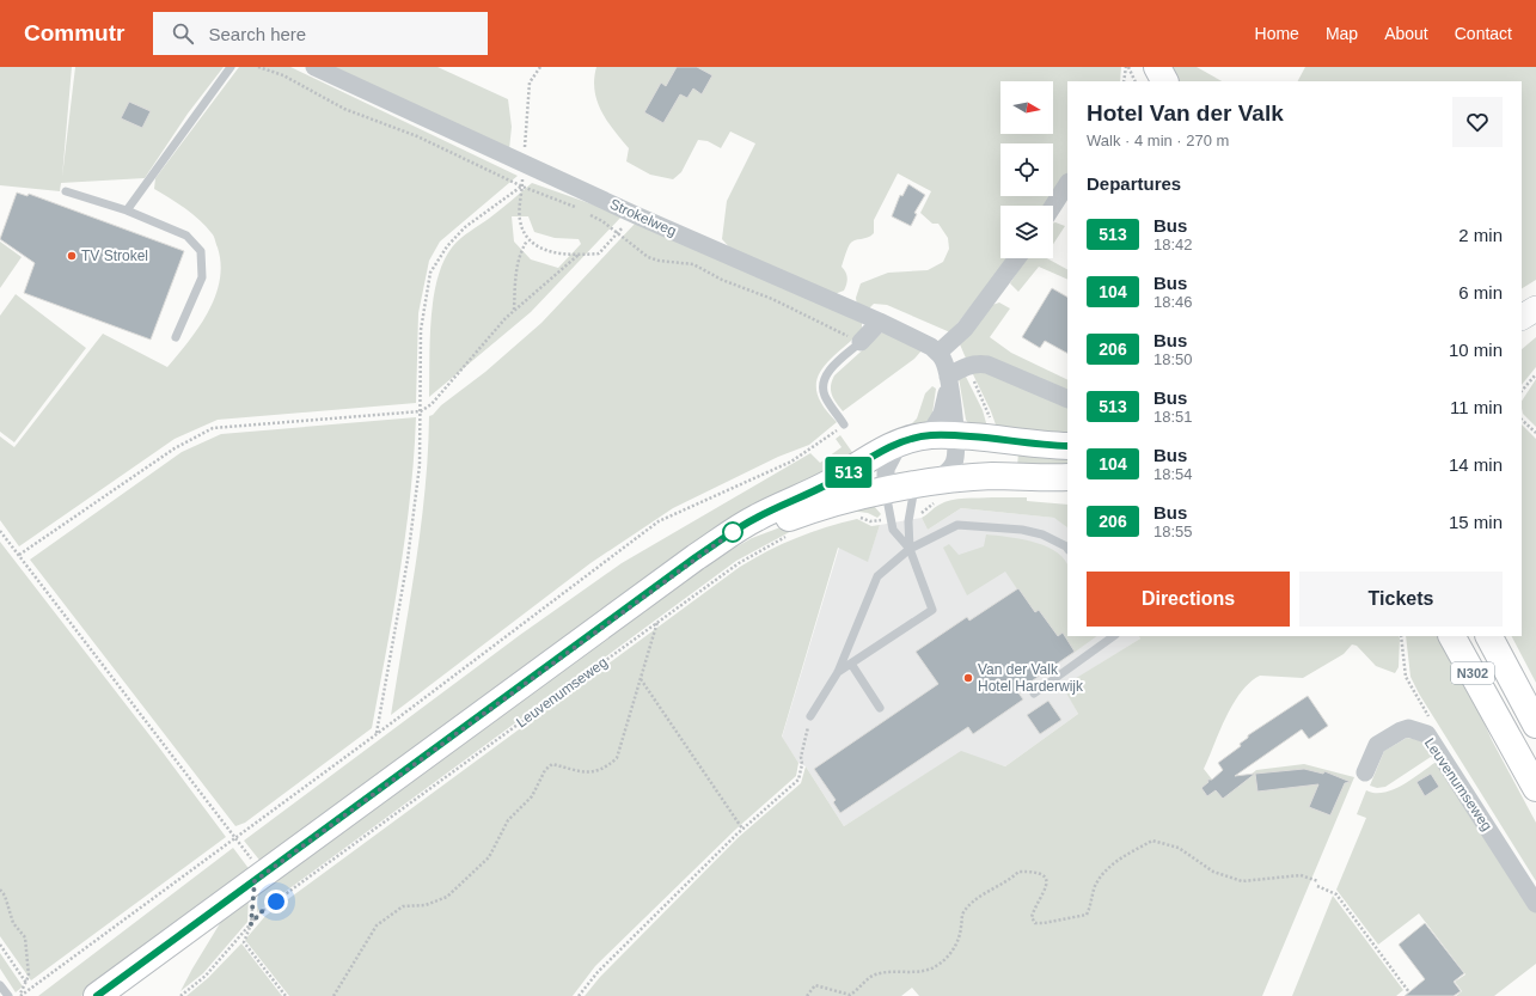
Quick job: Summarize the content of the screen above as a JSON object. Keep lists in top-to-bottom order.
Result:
{
  "streets": {
    "main road": ["N302", "Leuvenumseweg"],
    "street": ["Strokelweg"]
  },
  "places": ["TV Strokel", "Van der Valk Hotel Harderwijk"],
  "lines": ["bus line 513"],
  "north": "right",
  "page": {
    "header": "Commutr",
    "search": "Search here",
    "nav": [
      "Home",
      "Map",
      "About",
      "Contact"
    ],
    "on_map": "513",
    "heading": [
      ["Hotel Van der Valk", "Walk · 4 min · 270 m"],
      "Departures"
    ],
    "list": [
      {
        "mark": "513",
        "name": "Bus",
        "note": "18:42",
        "value": "2 min"
      },
      {
        "mark": "104",
        "name": "Bus",
        "note": "18:46",
        "value": "6 min"
      },
      {
        "mark": "206",
        "name": "Bus",
        "note": "18:50",
        "value": "10 min"
      },
      {
        "mark": "513",
        "name": "Bus",
        "note": "18:51",
        "value": "11 min"
      },
      {
        "mark": "104",
        "name": "Bus",
        "note": "18:54",
        "value": "14 min"
      },
      {
        "mark": "206",
        "name": "Bus",
        "note": "18:55",
        "value": "15 min"
      }
    ],
    "buttons": ["Directions", "Tickets"]
  }
}
